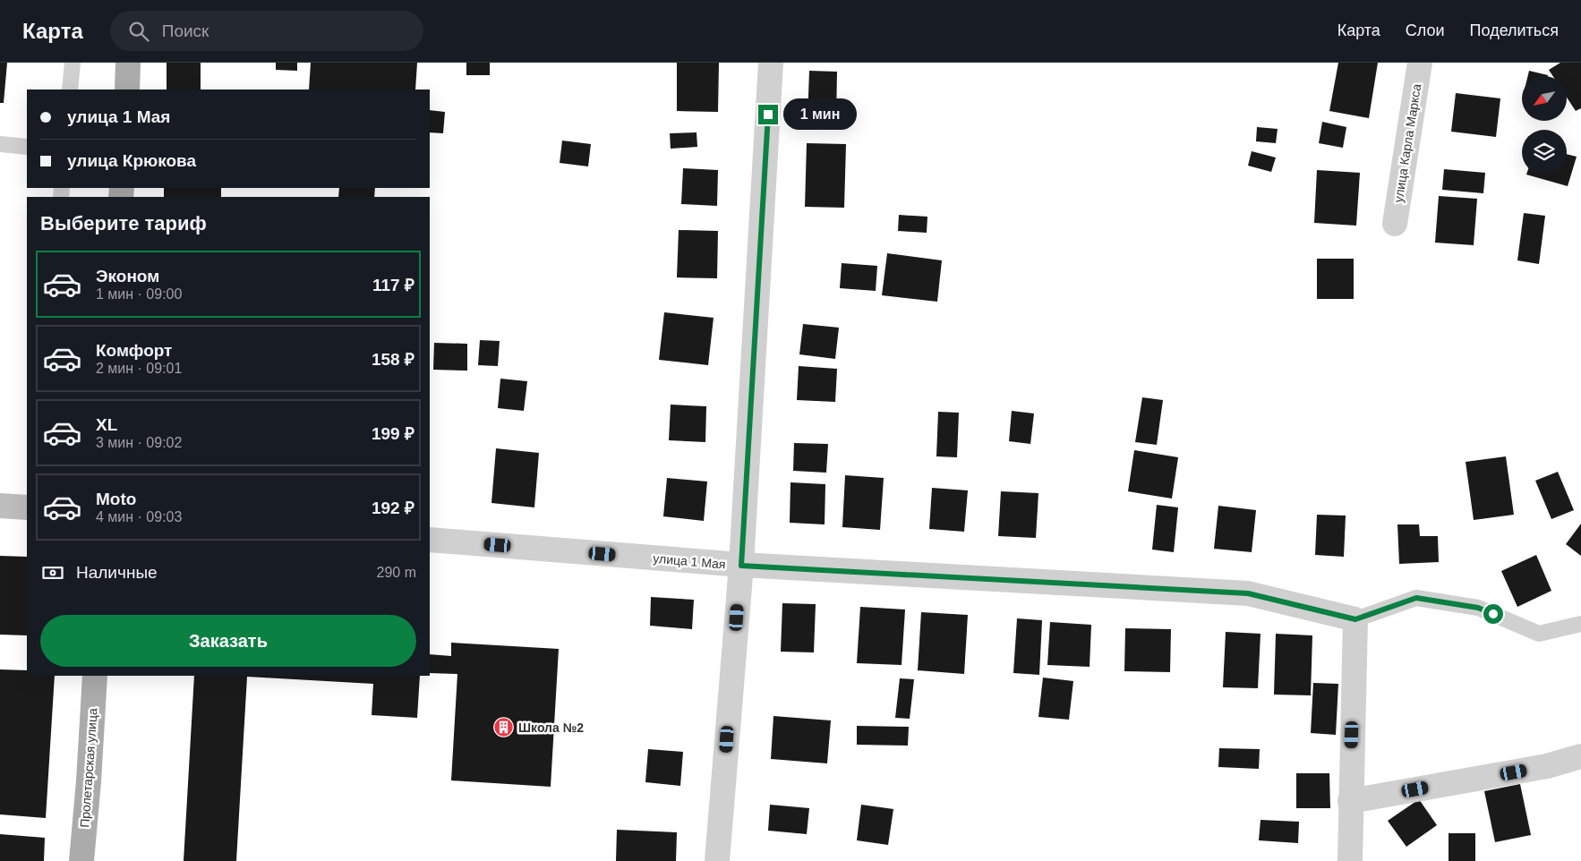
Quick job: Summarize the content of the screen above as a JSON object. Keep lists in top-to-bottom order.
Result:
{
  "streets": {
    "main road": ["Пролетарская улица"],
    "street": ["улица Карла Маркса", "улица 1 Мая"]
  },
  "places": {
    "building": ["Школа №2"]
  },
  "north": "bottom left",
  "page": {
    "header": "Карта",
    "search": "Поиск",
    "nav": ["Карта", "Слои", "Поделиться"],
    "banner": ["улица 1 Мая", "улица Крюкова"],
    "bubble": "1 мин",
    "heading": "Выберите тариф",
    "list": [
      {
        "name": "Эконом",
        "note": "1 мин · 09:00",
        "value": "117 ₽"
      },
      {
        "name": "Комфорт",
        "note": "2 мин · 09:01",
        "value": "158 ₽"
      },
      {
        "name": "XL",
        "note": "3 мин · 09:02",
        "value": "199 ₽"
      },
      {
        "name": "Moto",
        "note": "4 мин · 09:03",
        "value": "192 ₽"
      }
    ],
    "pay": ["Наличные", "290 m"],
    "buttons": "Заказать"
  }
}
